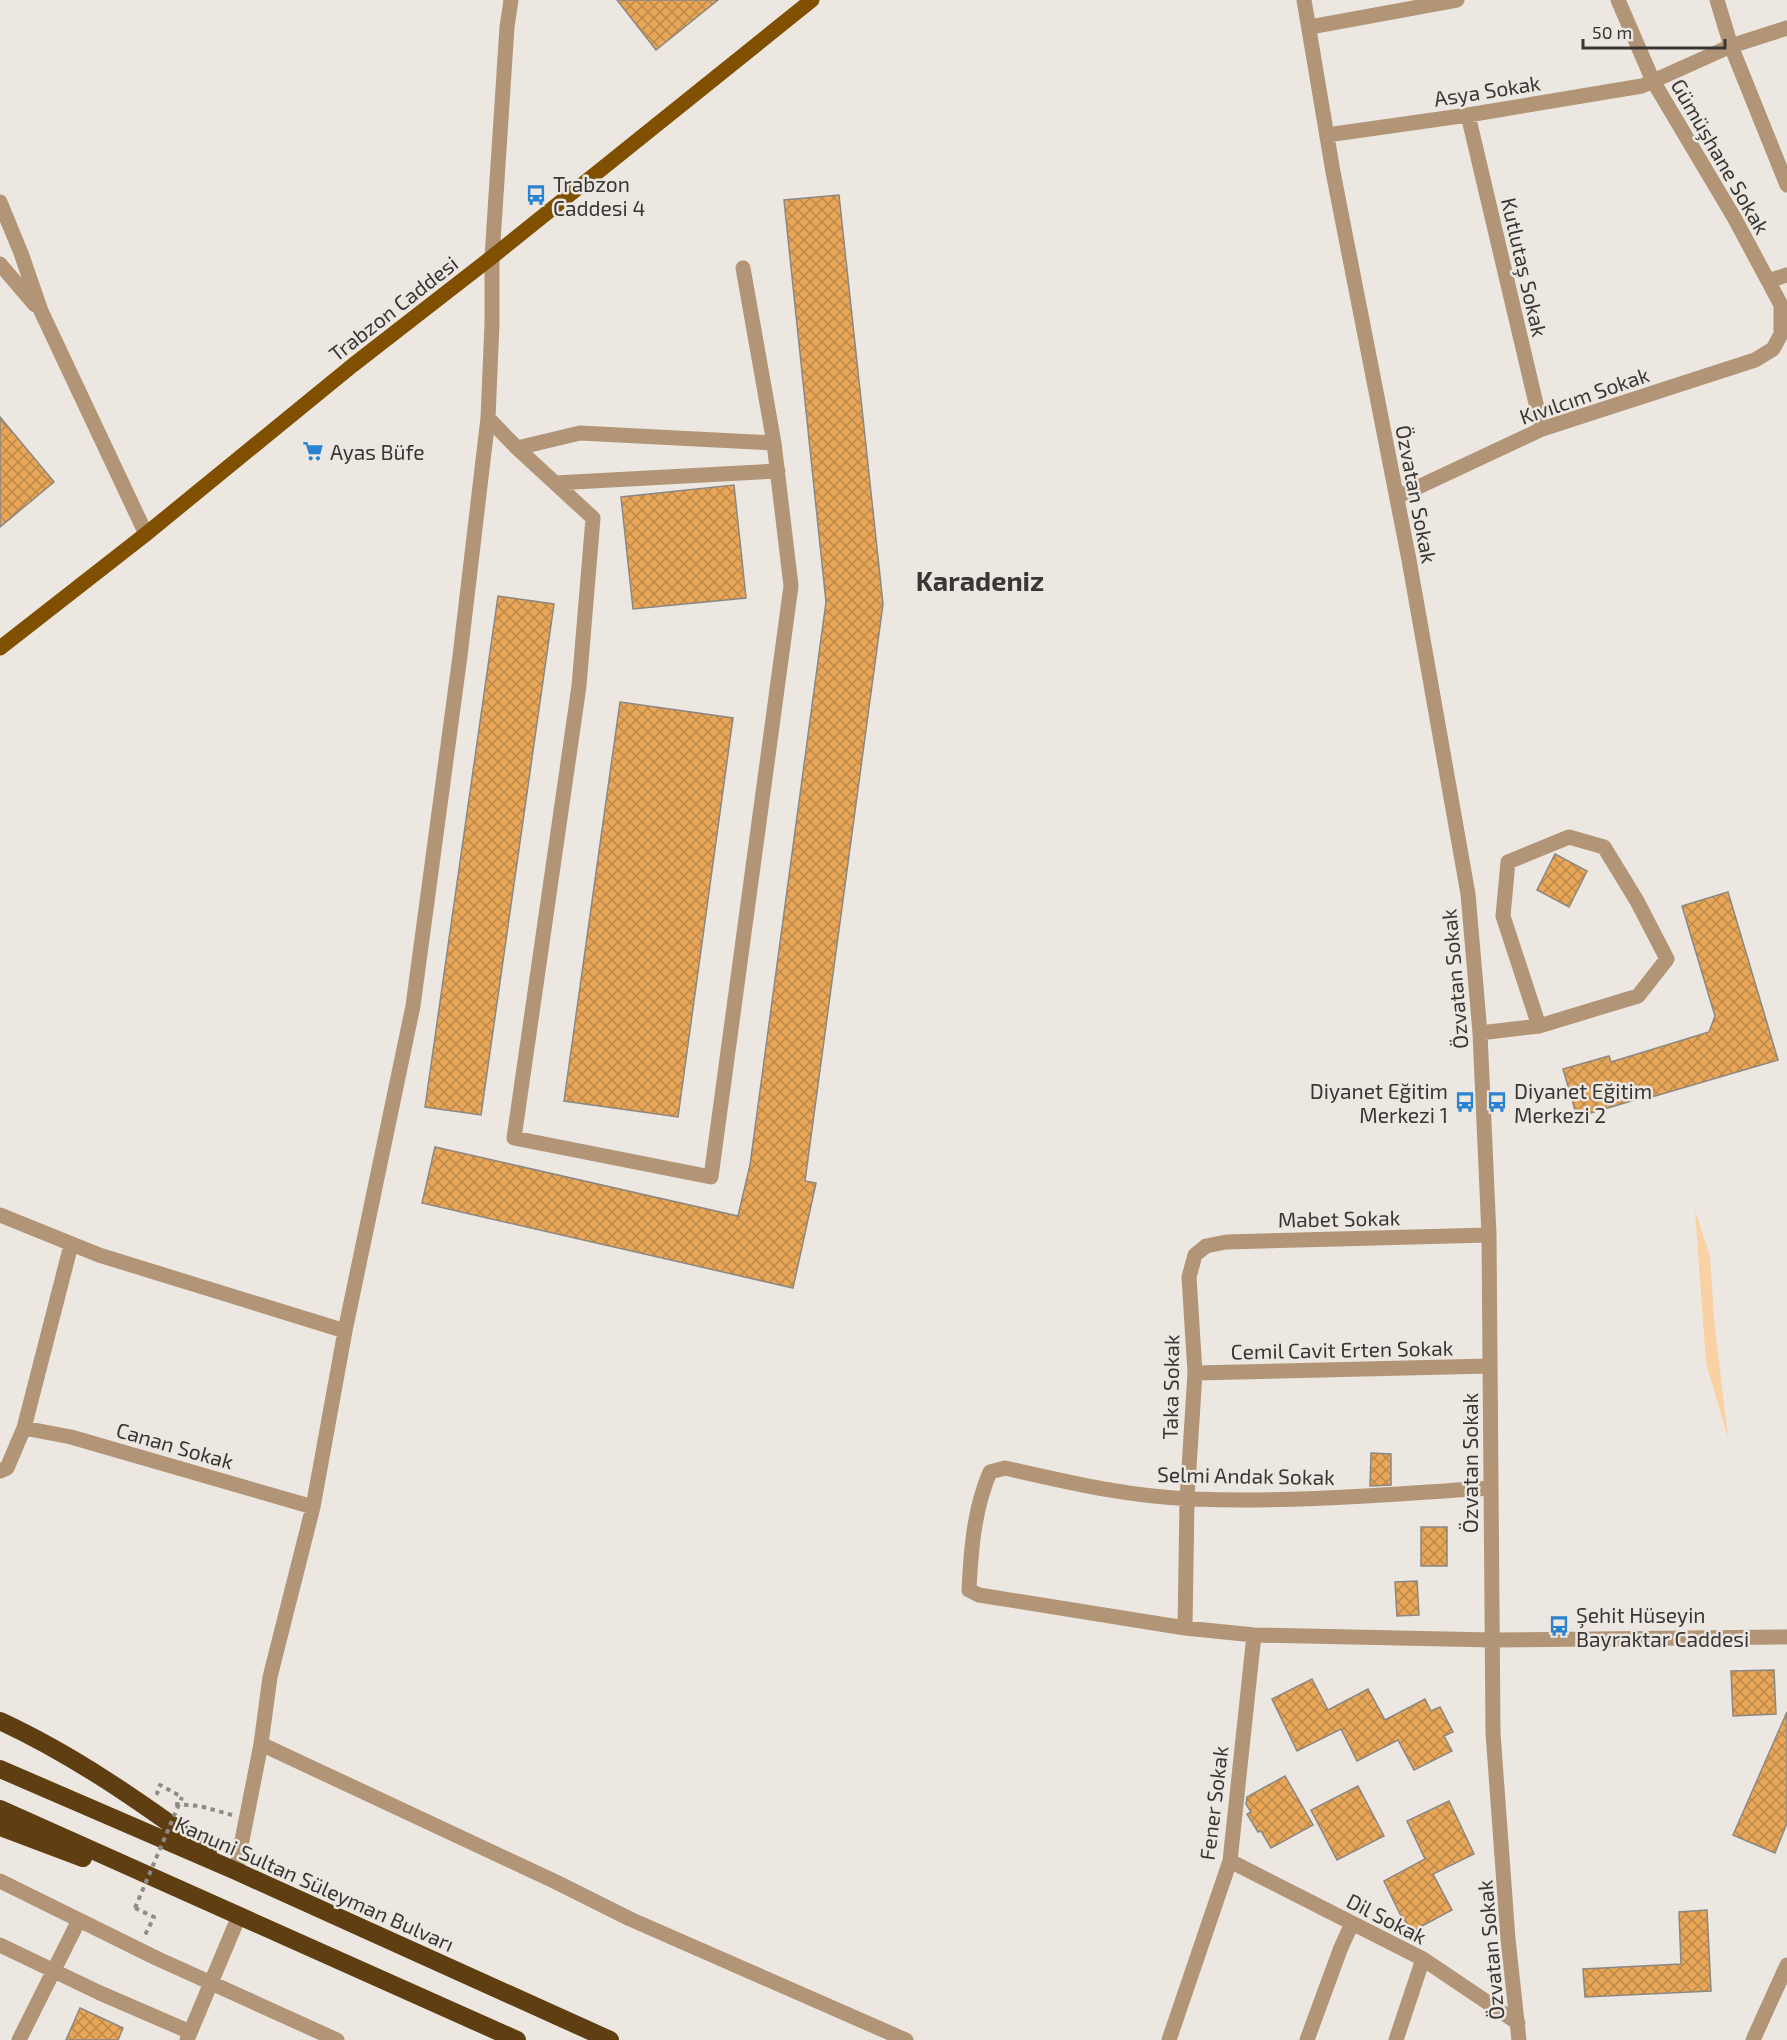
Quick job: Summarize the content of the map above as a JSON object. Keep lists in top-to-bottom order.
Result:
{
  "streets": {
    "highway": ["Kanuni Sultan Süleyman Bulvarı"],
    "main road": ["Trabzon Caddesi"],
    "street": [
      "Asya Sokak",
      "Gümüşhane Sokak",
      "Kutlutaş Sokak",
      "Kıvılcım Sokak",
      "Özvatan Sokak",
      "Mabet Sokak",
      "Cemil Cavit Erten Sokak",
      "Taka Sokak",
      "Canan Sokak",
      "Selmi Andak Sokak",
      "Fener Sokak",
      "Dil Sokak"
    ]
  },
  "crossings": [
    ["Asya Sokak", "Gümüşhane Sokak"],
    ["Asya Sokak", "Kutlutaş Sokak"],
    ["Asya Sokak", "Özvatan Sokak"],
    ["Gümüşhane Sokak", "Kıvılcım Sokak"],
    ["Kutlutaş Sokak", "Kıvılcım Sokak"],
    ["Kıvılcım Sokak", "Özvatan Sokak"],
    ["Özvatan Sokak", "Mabet Sokak"],
    ["Özvatan Sokak", "Cemil Cavit Erten Sokak"],
    ["Özvatan Sokak", "Selmi Andak Sokak"],
    ["Özvatan Sokak", "Dil Sokak"],
    ["Mabet Sokak", "Taka Sokak"],
    ["Cemil Cavit Erten Sokak", "Taka Sokak"],
    ["Taka Sokak", "Selmi Andak Sokak"],
    ["Fener Sokak", "Dil Sokak"]
  ],
  "districts": ["Karadeniz"],
  "places": {
    "bus stop": [
      "Trabzon Caddesi 4",
      "Diyanet Eğitim Merkezi 1",
      "Diyanet Eğitim Merkezi 2",
      "Şehit Hüseyin Bayraktar Caddesi"
    ],
    "supermarket": ["Ayas Büfe"]
  },
  "scale_bar": "50 m"
}
